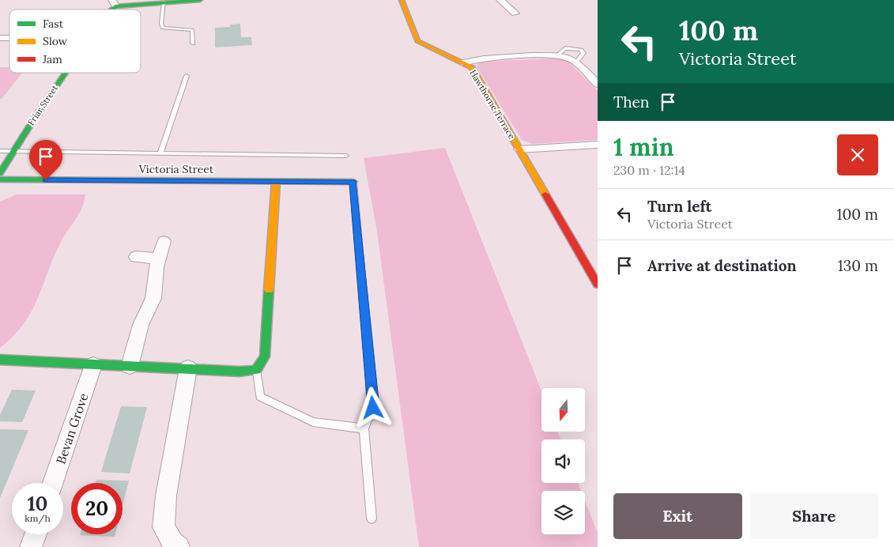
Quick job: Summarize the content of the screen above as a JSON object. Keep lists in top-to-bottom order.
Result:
{
  "streets": {
    "street": [
      "Hawthorne Terrace",
      "Friar Street",
      "Victoria Street",
      "Bevan Grove"
    ]
  },
  "legend": ["Fast", "Slow", "Jam"],
  "north": "bottom",
  "page": {
    "turn": ["100 m", "Victoria Street"],
    "then": "Then",
    "heading": ["1 min", "230 m · 12:14"],
    "list": [
      {
        "name": "Turn left",
        "note": "Victoria Street",
        "value": "100 m"
      },
      {
        "name": "Arrive at destination",
        "value": "130 m"
      }
    ],
    "speed": "10 km/h",
    "limit": "20",
    "buttons": ["Exit", "Share"]
  }
}
